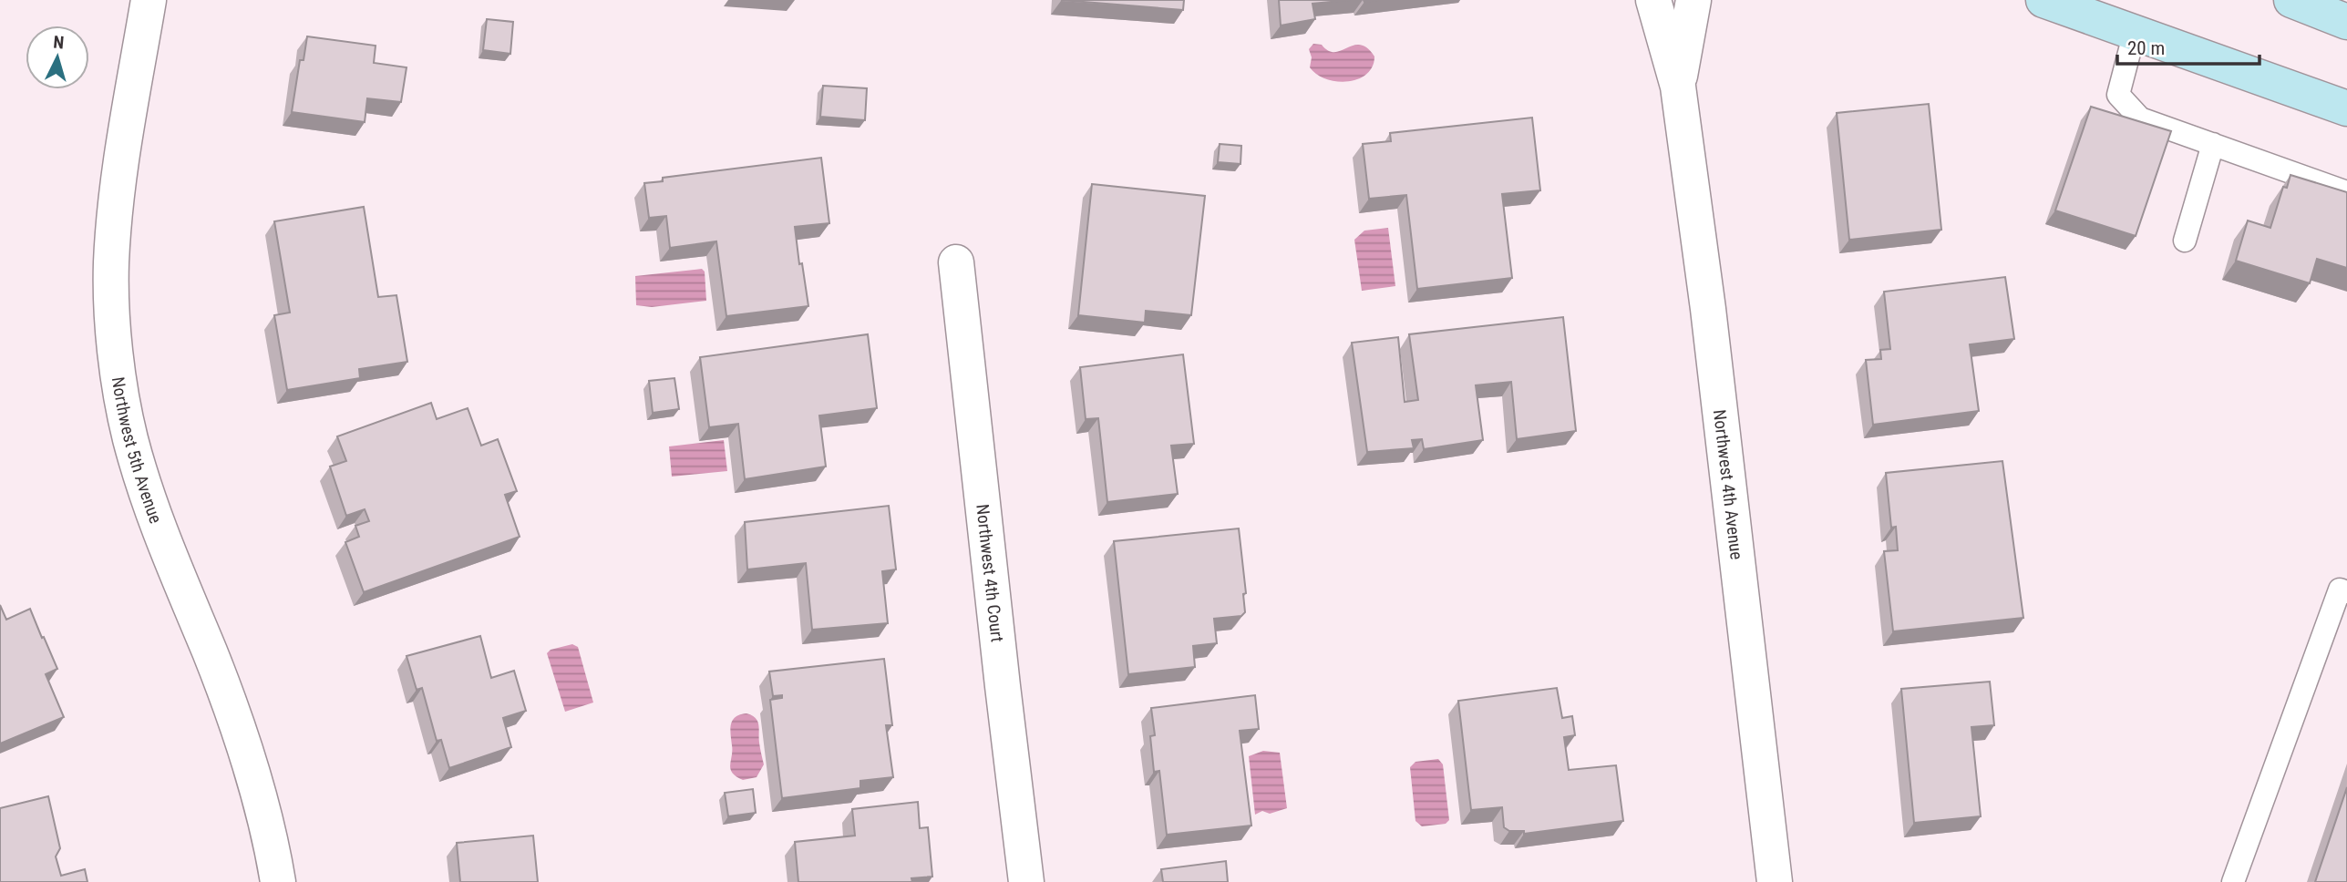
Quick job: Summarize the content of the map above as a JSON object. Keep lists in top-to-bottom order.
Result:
{
  "streets": {
    "street": ["Northwest 5th Avenue", "Northwest 4th Avenue", "Northwest 4th Court"]
  },
  "scale_bar": "20 m",
  "north": "top"
}
